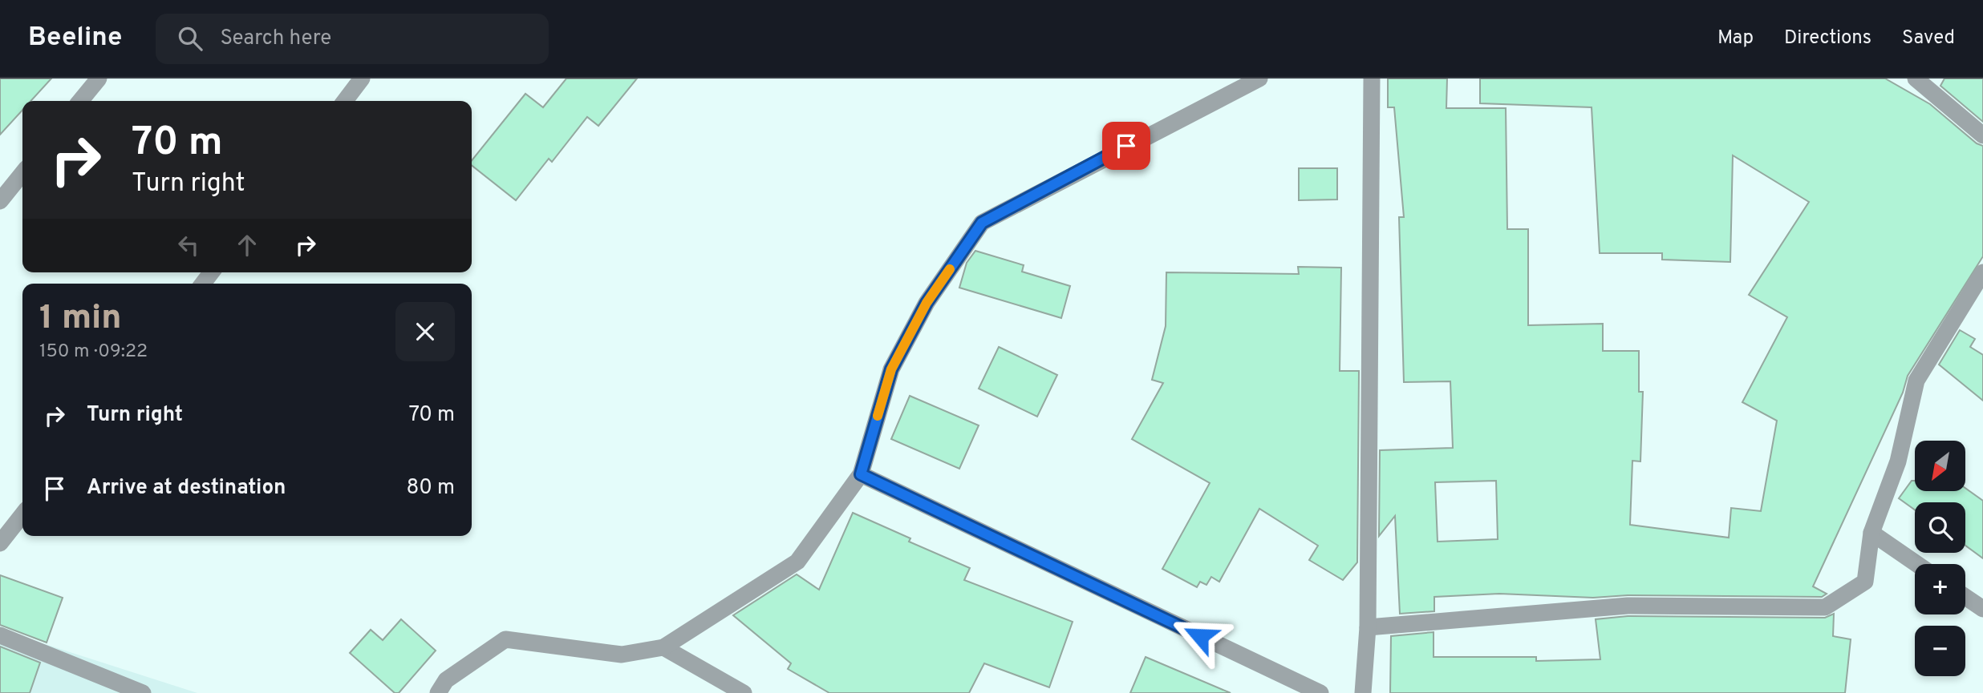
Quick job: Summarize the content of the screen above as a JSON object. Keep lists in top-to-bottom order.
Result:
{
  "north": "bottom left",
  "page": {
    "header": "Beeline",
    "search": "Search here",
    "nav": ["Map", "Directions", "Saved"],
    "turn": ["70 m", "Turn right"],
    "heading": ["1 min", "150 m · 09:22"],
    "list": [
      {
        "name": "Turn right",
        "value": "70 m"
      },
      {
        "name": "Arrive at destination",
        "value": "80 m"
      }
    ],
    "map_buttons": ["+", "−"]
  }
}
